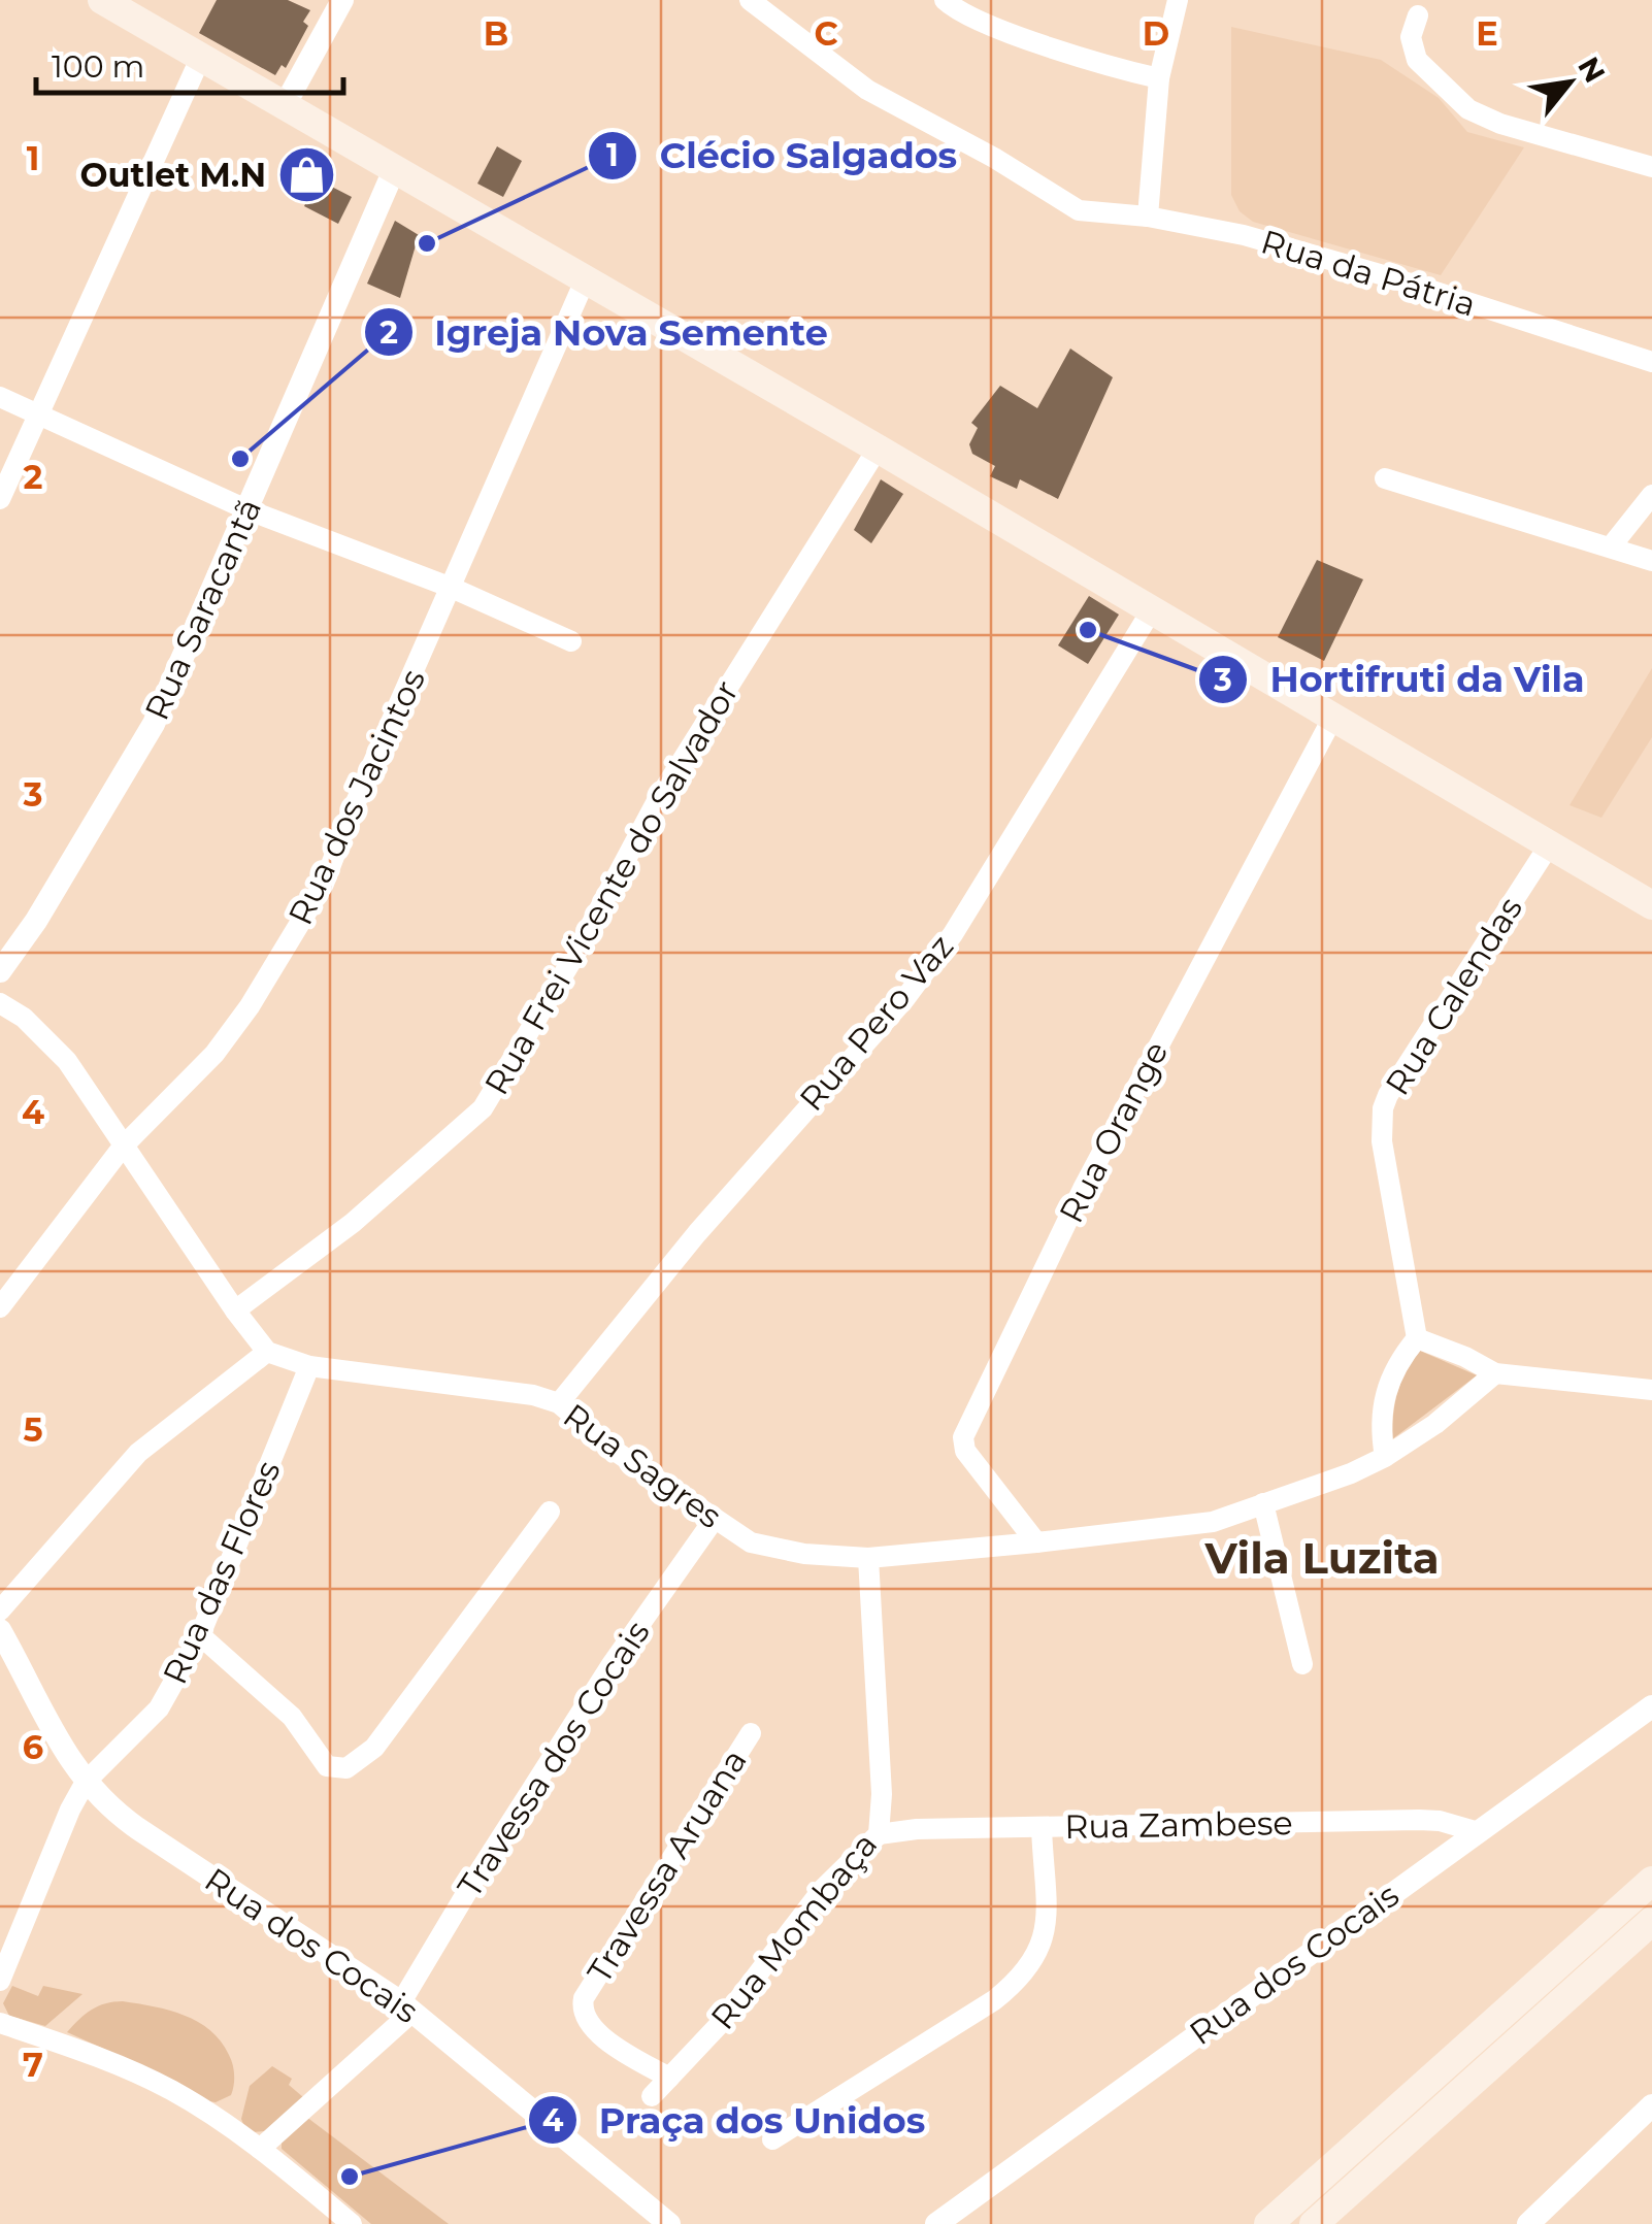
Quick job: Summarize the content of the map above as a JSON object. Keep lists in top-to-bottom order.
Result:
{
  "streets": {
    "street": [
      "Rua da Pátria",
      "Rua Saracantã",
      "Rua dos Jacintos",
      "Rua Frei Vicente do Salvador",
      "Rua Calendas",
      "Rua Pero Vaz",
      "Rua Orange",
      "Rua Sagres",
      "Rua das Flores",
      "Travessa dos Cocais",
      "Rua Zambese",
      "Travessa Aruana",
      "Rua Mombaça",
      "Rua dos Cocais"
    ]
  },
  "crossings": [
    ["Rua Pero Vaz", "Rua Sagres"],
    ["Rua Orange", "Rua Sagres"],
    ["Rua Sagres", "Rua das Flores"],
    ["Rua Sagres", "Travessa dos Cocais"],
    ["Rua Sagres", "Rua Mombaça"],
    ["Rua das Flores", "Rua dos Cocais"],
    ["Travessa dos Cocais", "Rua dos Cocais"],
    ["Rua Zambese", "Rua Mombaça"],
    ["Rua Zambese", "Rua dos Cocais"],
    ["Travessa Aruana", "Rua Mombaça"]
  ],
  "districts": ["Vila Luzita"],
  "places": {
    "shop": ["Outlet M.N"],
    "other": [
      "Clécio Salgados",
      "Igreja Nova Semente",
      "Hortifruti da Vila",
      "Praça dos Unidos"
    ]
  },
  "scale_bar": "100 m",
  "north": "top right",
  "grid": {
    "columns": [
      "B",
      "C",
      "D",
      "E"
    ],
    "rows": [
      "1",
      "2",
      "3",
      "4",
      "5",
      "6",
      "7"
    ]
  }
}
